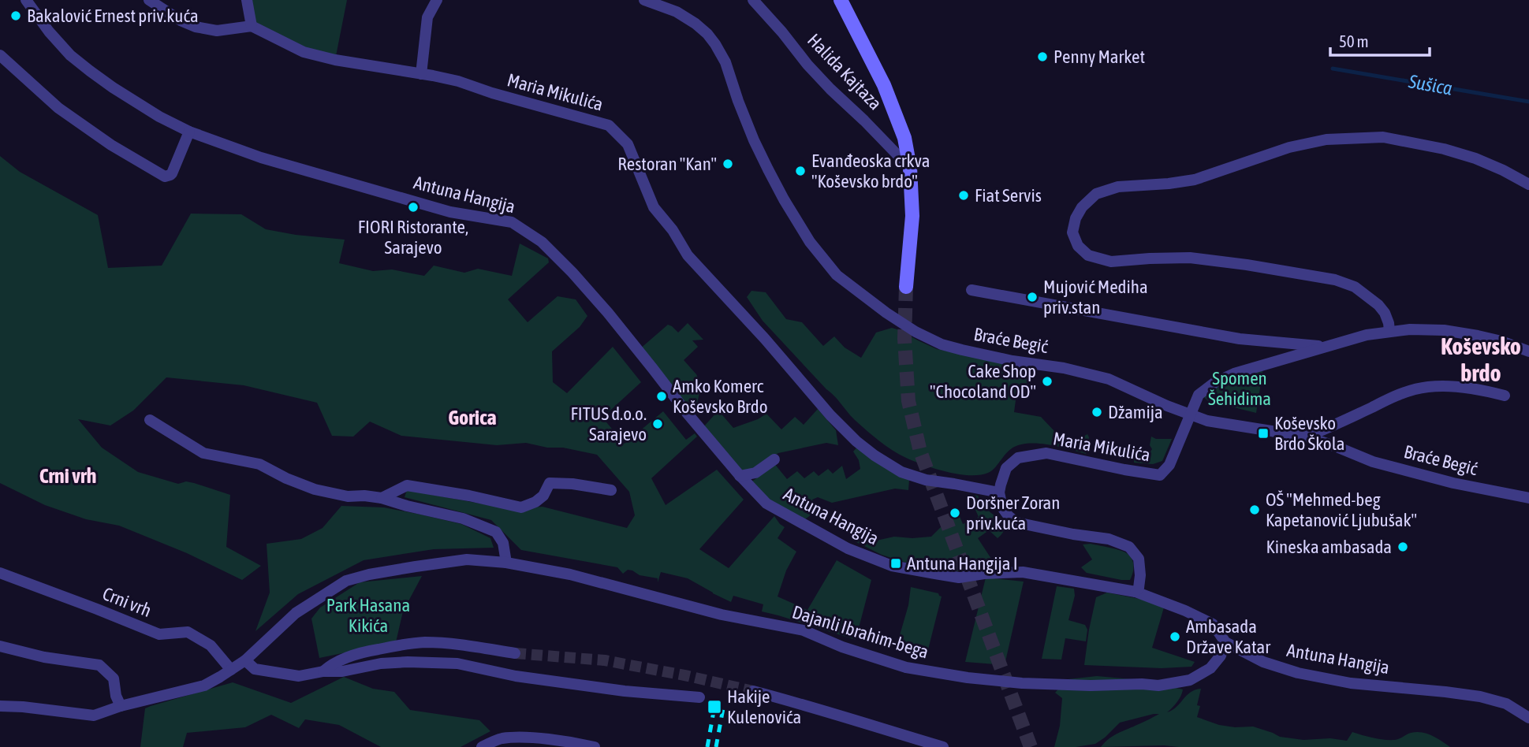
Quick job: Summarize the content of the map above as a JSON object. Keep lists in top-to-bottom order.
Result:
{
  "streets": {
    "main road": ["Halida Kajtaza"],
    "street": [
      "Maria Mikulića",
      "Antuna Hangija",
      "Braće Begić",
      "Crni vrh",
      "Dajanli Ibrahim-bega"
    ]
  },
  "crossings": [
    ["Maria Mikulića", "Braće Begić"],
    ["Antuna Hangija", "Dajanli Ibrahim-bega"],
    ["Crni vrh", "Dajanli Ibrahim-bega"]
  ],
  "districts": ["Koševsko brdo", "Gorica", "Crni vrh"],
  "water": ["Sušica"],
  "parks": ["Spomen Šehidima", "Park Hasana Kikića"],
  "places": {
    "other": [
      "Bakalović Ernest priv.kuća",
      "Penny Market",
      "Restoran \"Kan\"",
      "Evanđeoska crkva \"Koševsko brdo\"",
      "Fiat Servis",
      "FIORI Ristorante, Sarajevo",
      "Mujović Mediha priv.stan",
      "Cake Shop \"Chocoland OD\"",
      "Amko Komerc Koševsko Brdo",
      "Džamija",
      "FITUS d.o.o. Sarajevo",
      "OŠ \"Mehmed-beg Kapetanović Ljubušak\"",
      "Doršner Zoran priv.kuća",
      "Kineska ambasada",
      "Ambasada Države Katar"
    ],
    "transit": ["Koševsko Brdo Škola", "Antuna Hangija I", "Hakije Kulenovića"]
  },
  "scale_bar": "50 m"
}
